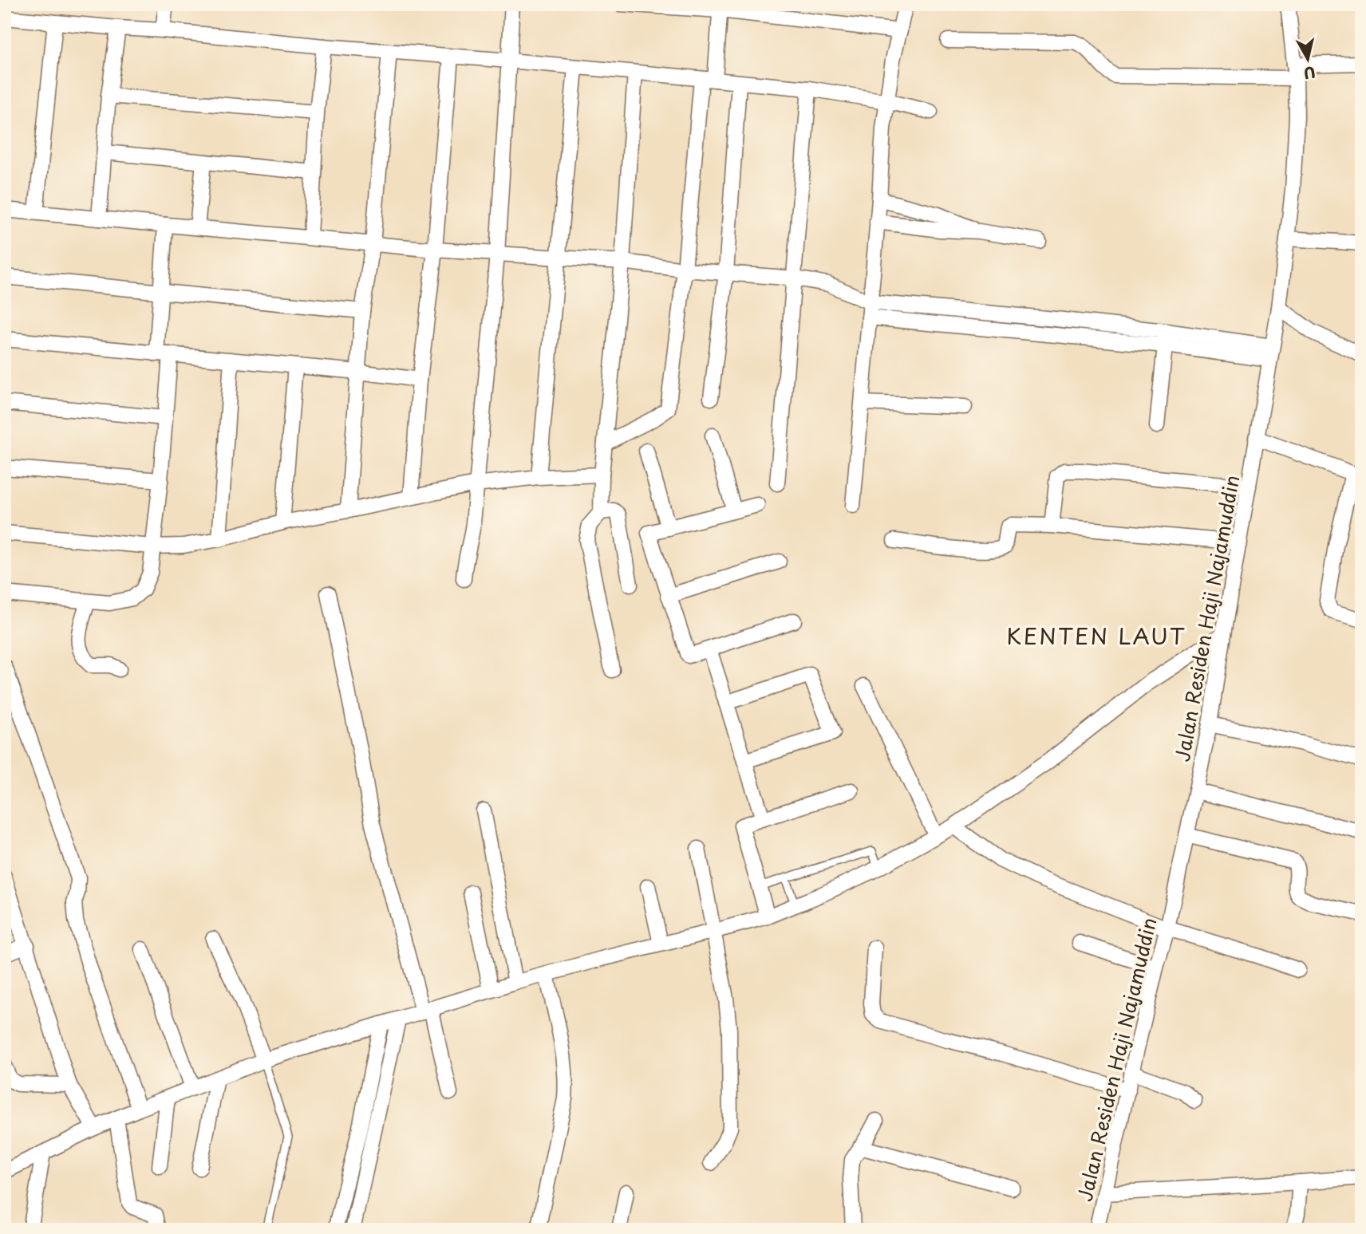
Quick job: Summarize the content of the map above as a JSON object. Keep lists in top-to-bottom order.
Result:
{
  "streets": {
    "street": ["Jalan Residen Haji Najamuddin"]
  },
  "districts": ["KENTEN LAUT"],
  "north": "bottom"
}
